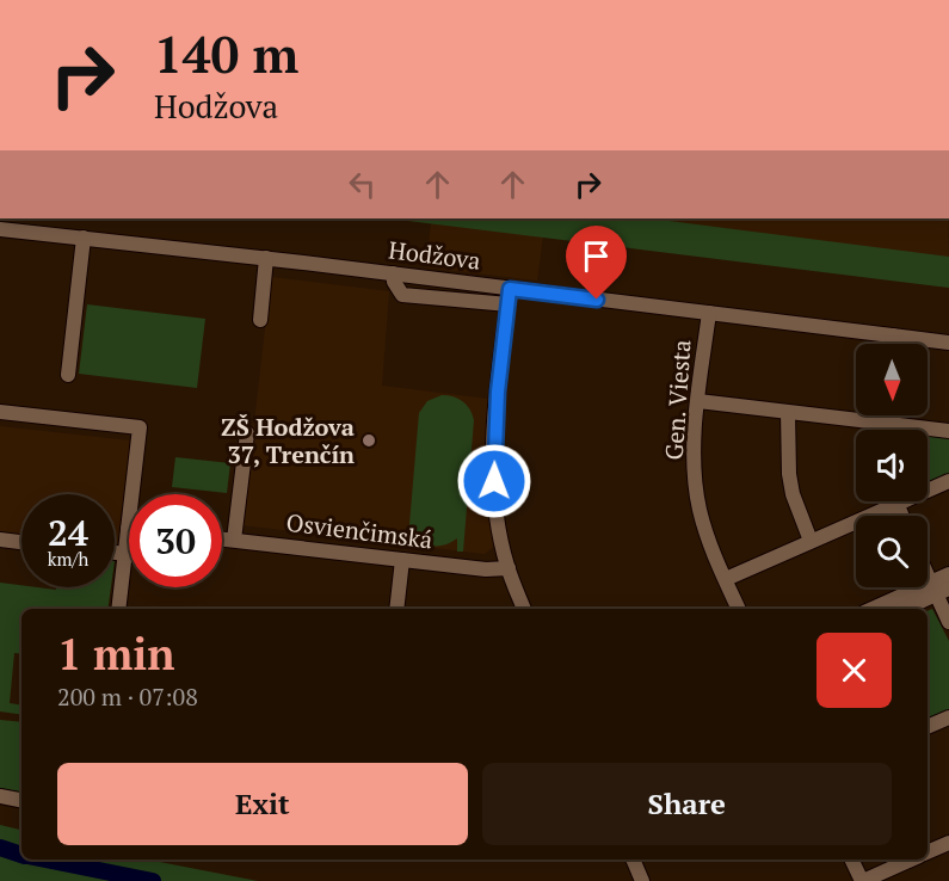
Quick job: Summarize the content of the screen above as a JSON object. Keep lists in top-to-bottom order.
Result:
{
  "streets": {
    "street": ["Hodžova", "Gen. Viesta", "Osvienčimská"]
  },
  "crossings": [
    ["Hodžova", "Gen. Viesta"]
  ],
  "places": ["ZŠ Hodžova 37, Trenčín"],
  "north": "bottom",
  "page": {
    "turn": ["140 m", "Hodžova"],
    "speed": "24 km/h",
    "limit": "30",
    "heading": ["1 min", "200 m · 07:08"],
    "buttons": ["Exit", "Share"]
  }
}
